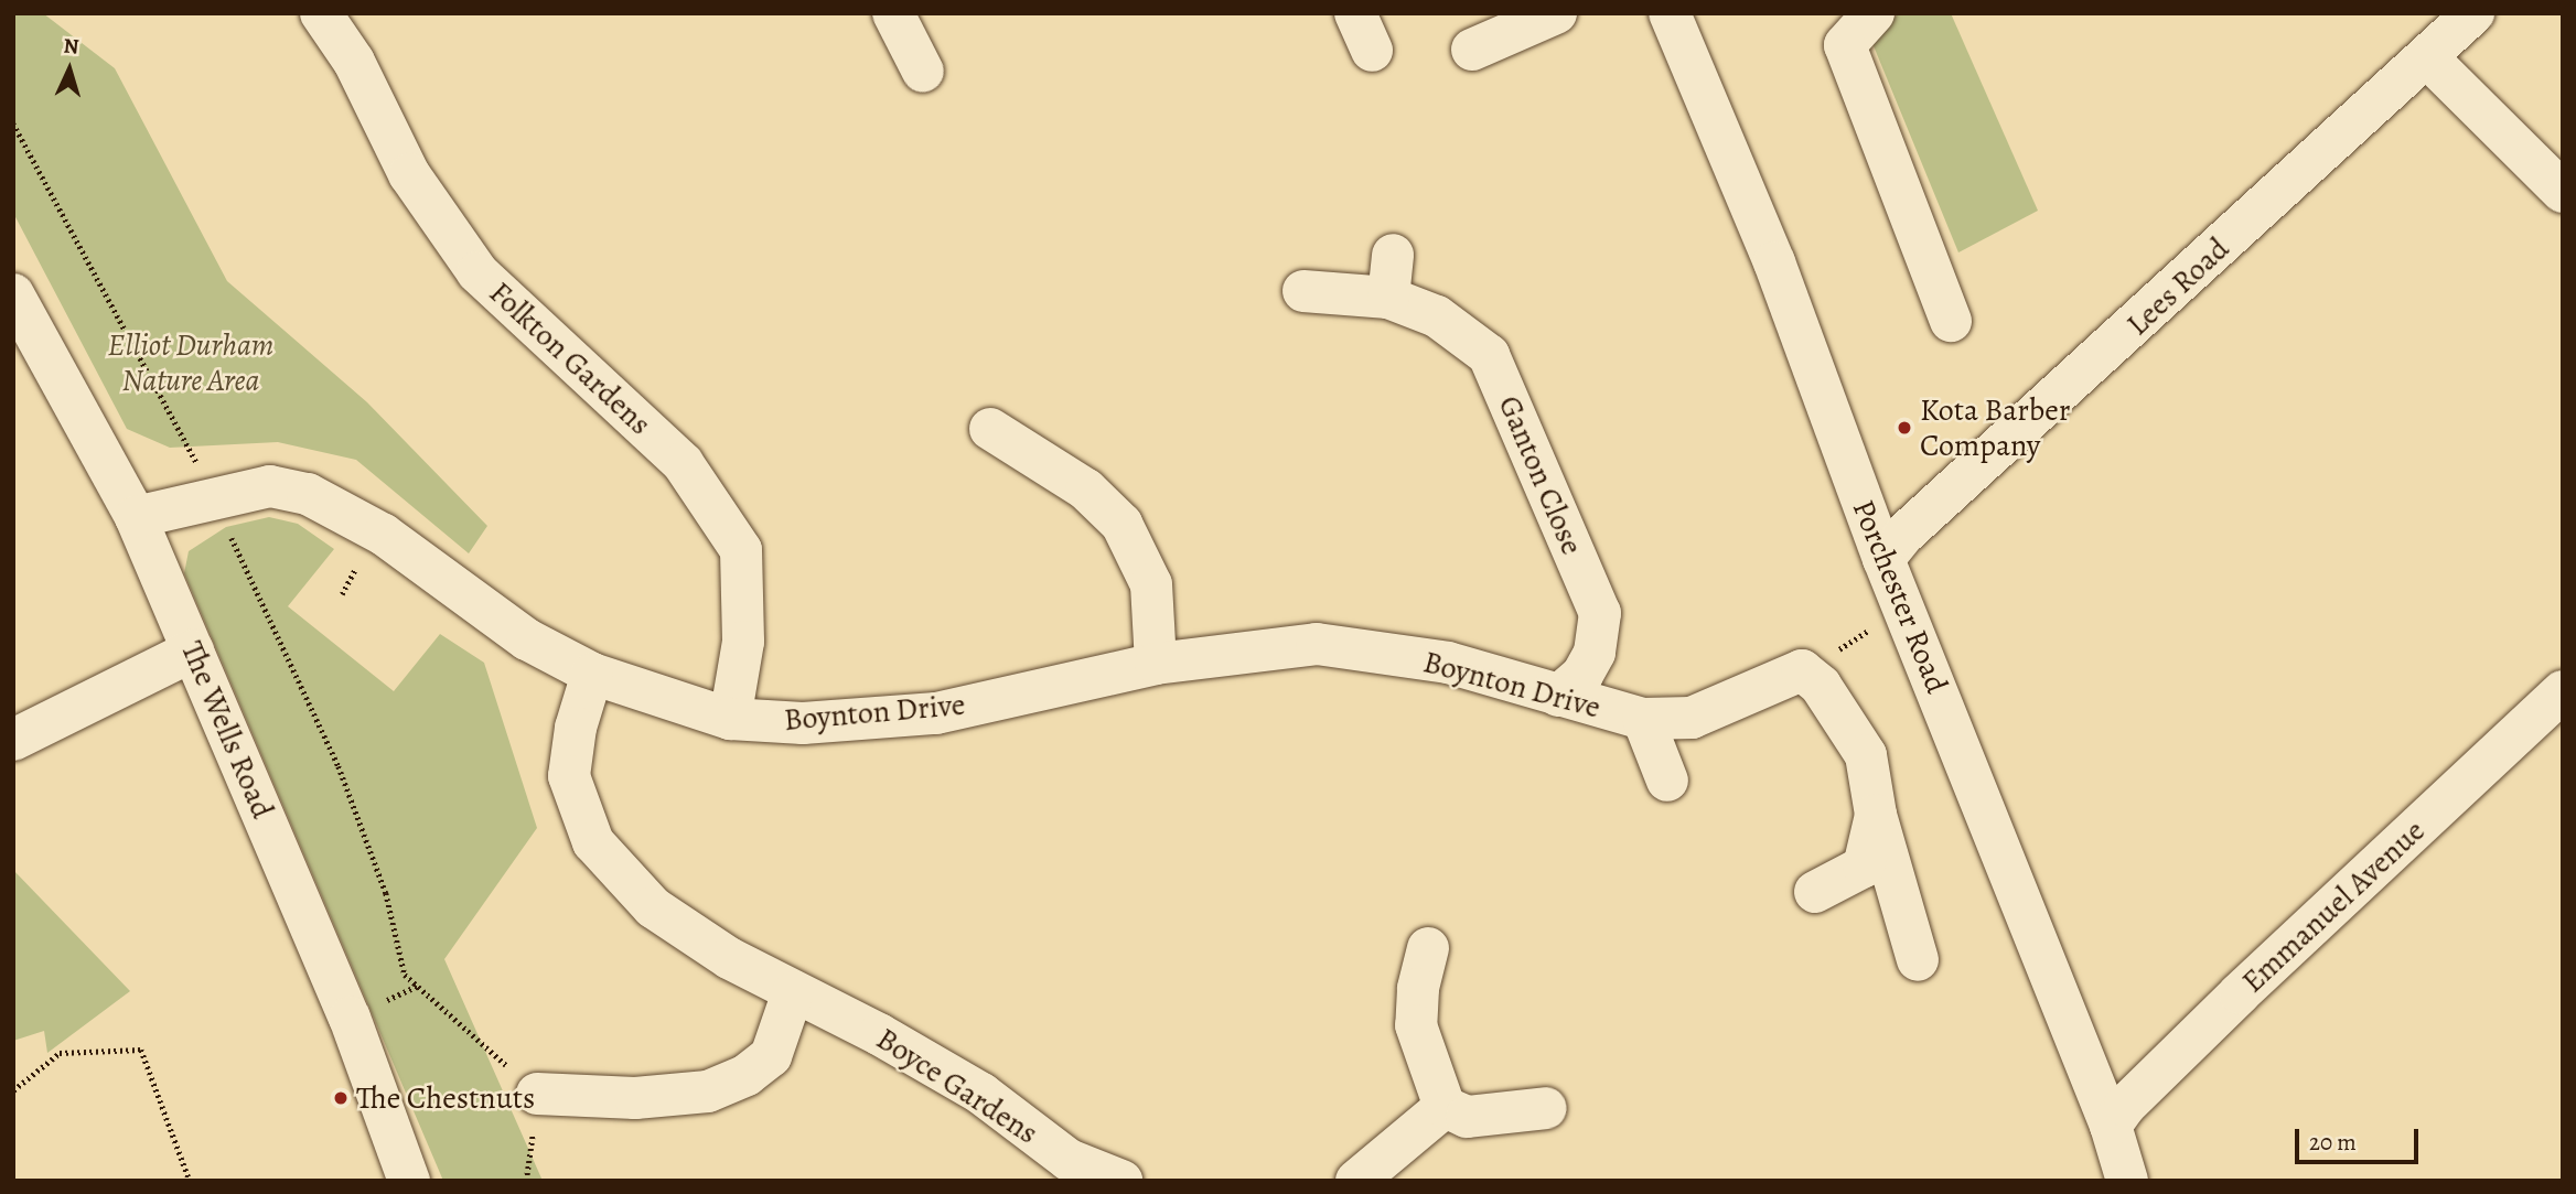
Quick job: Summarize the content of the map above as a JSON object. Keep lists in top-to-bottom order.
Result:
{
  "streets": {
    "street": [
      "Lees Road",
      "Folkton Gardens",
      "Ganton Close",
      "Porchester Road",
      "Boynton Drive",
      "The Wells Road",
      "Emmanuel Avenue",
      "Boyce Gardens"
    ]
  },
  "crossings": [
    ["Lees Road", "Porchester Road"],
    ["Folkton Gardens", "Boynton Drive"],
    ["Ganton Close", "Boynton Drive"],
    ["Porchester Road", "Emmanuel Avenue"],
    ["Boynton Drive", "The Wells Road"],
    ["Boynton Drive", "Boyce Gardens"]
  ],
  "parks": ["Elliot Durham Nature Area"],
  "places": ["Kota Barber Company", "The Chestnuts"],
  "scale_bar": "20 m",
  "north": "top"
}
